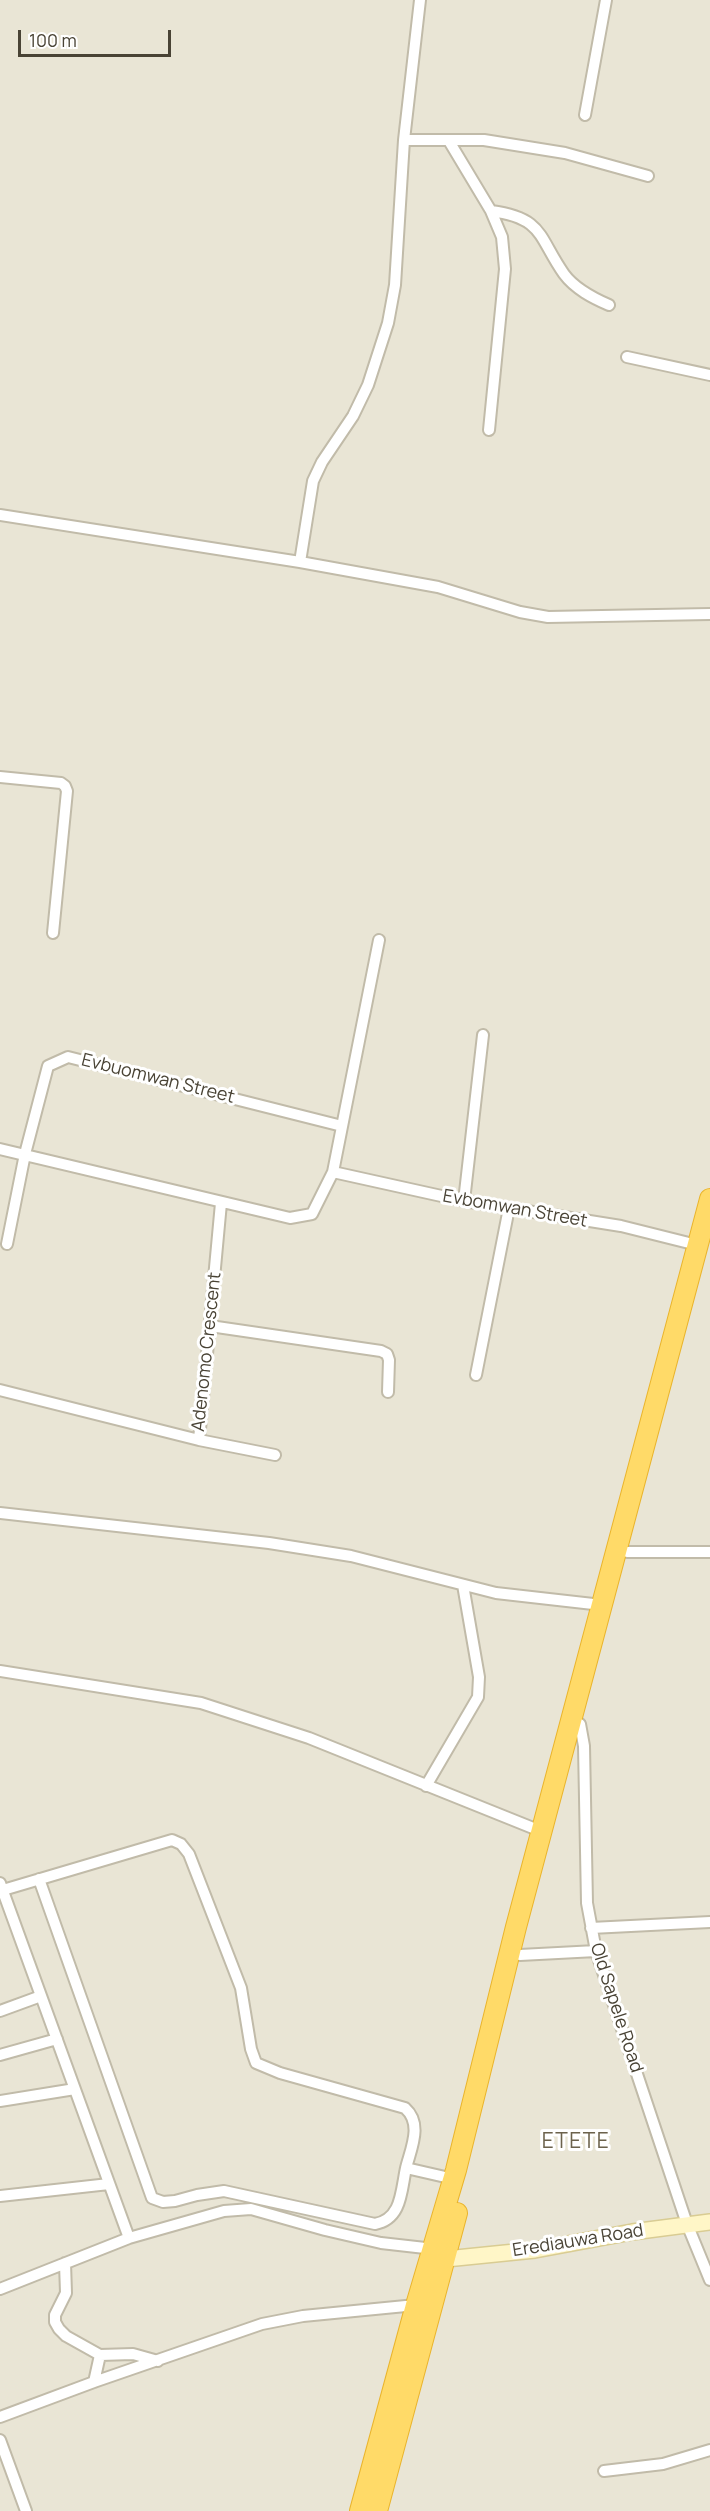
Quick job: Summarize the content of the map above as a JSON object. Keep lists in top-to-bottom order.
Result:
{
  "streets": {
    "street": [
      "Evbuomwan Street",
      "Evbomwan Street",
      "Adenomo Crescent",
      "Old Sapele Road",
      "Erediauwa Road"
    ]
  },
  "crossings": [
    ["Old Sapele Road", "Erediauwa Road"]
  ],
  "districts": ["ETETE"],
  "scale_bar": "100 m"
}
